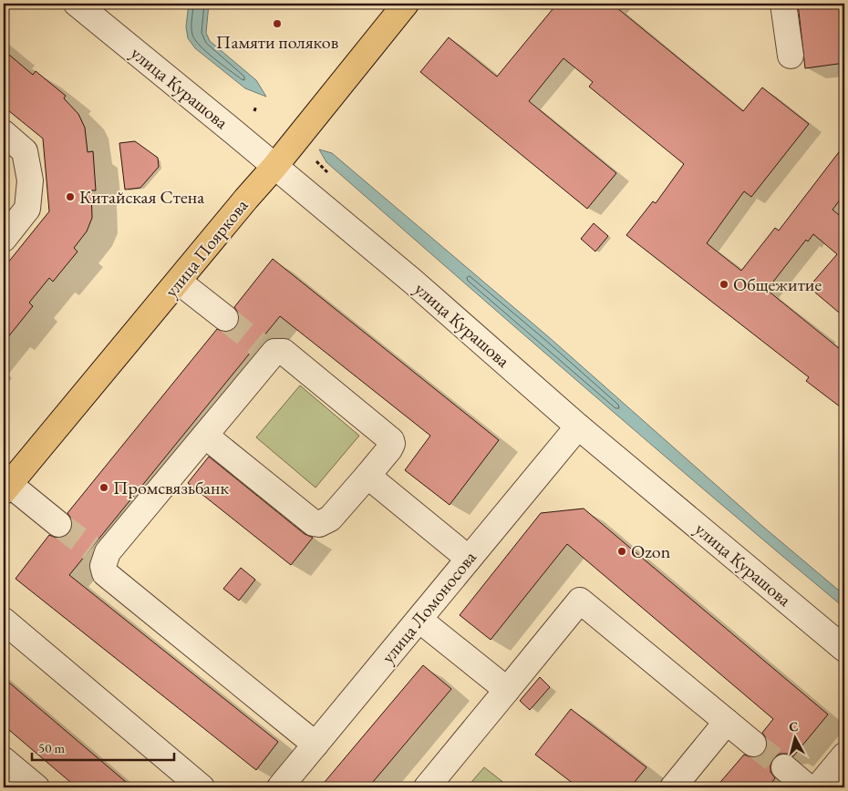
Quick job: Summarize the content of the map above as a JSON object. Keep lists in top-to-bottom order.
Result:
{
  "streets": {
    "main road": ["улица Пояркова"],
    "street": ["улица Курашова", "улица Ломоносова"]
  },
  "crossings": [
    ["улица Курашова", "улица Пояркова"],
    ["улица Курашова", "улица Ломоносова"]
  ],
  "places": [
    "Памяти поляков",
    "Китайская Стена",
    "Общежитие",
    "Промсвязьбанк",
    "Ozon"
  ],
  "scale_bar": "50 m",
  "north": "top"
}
